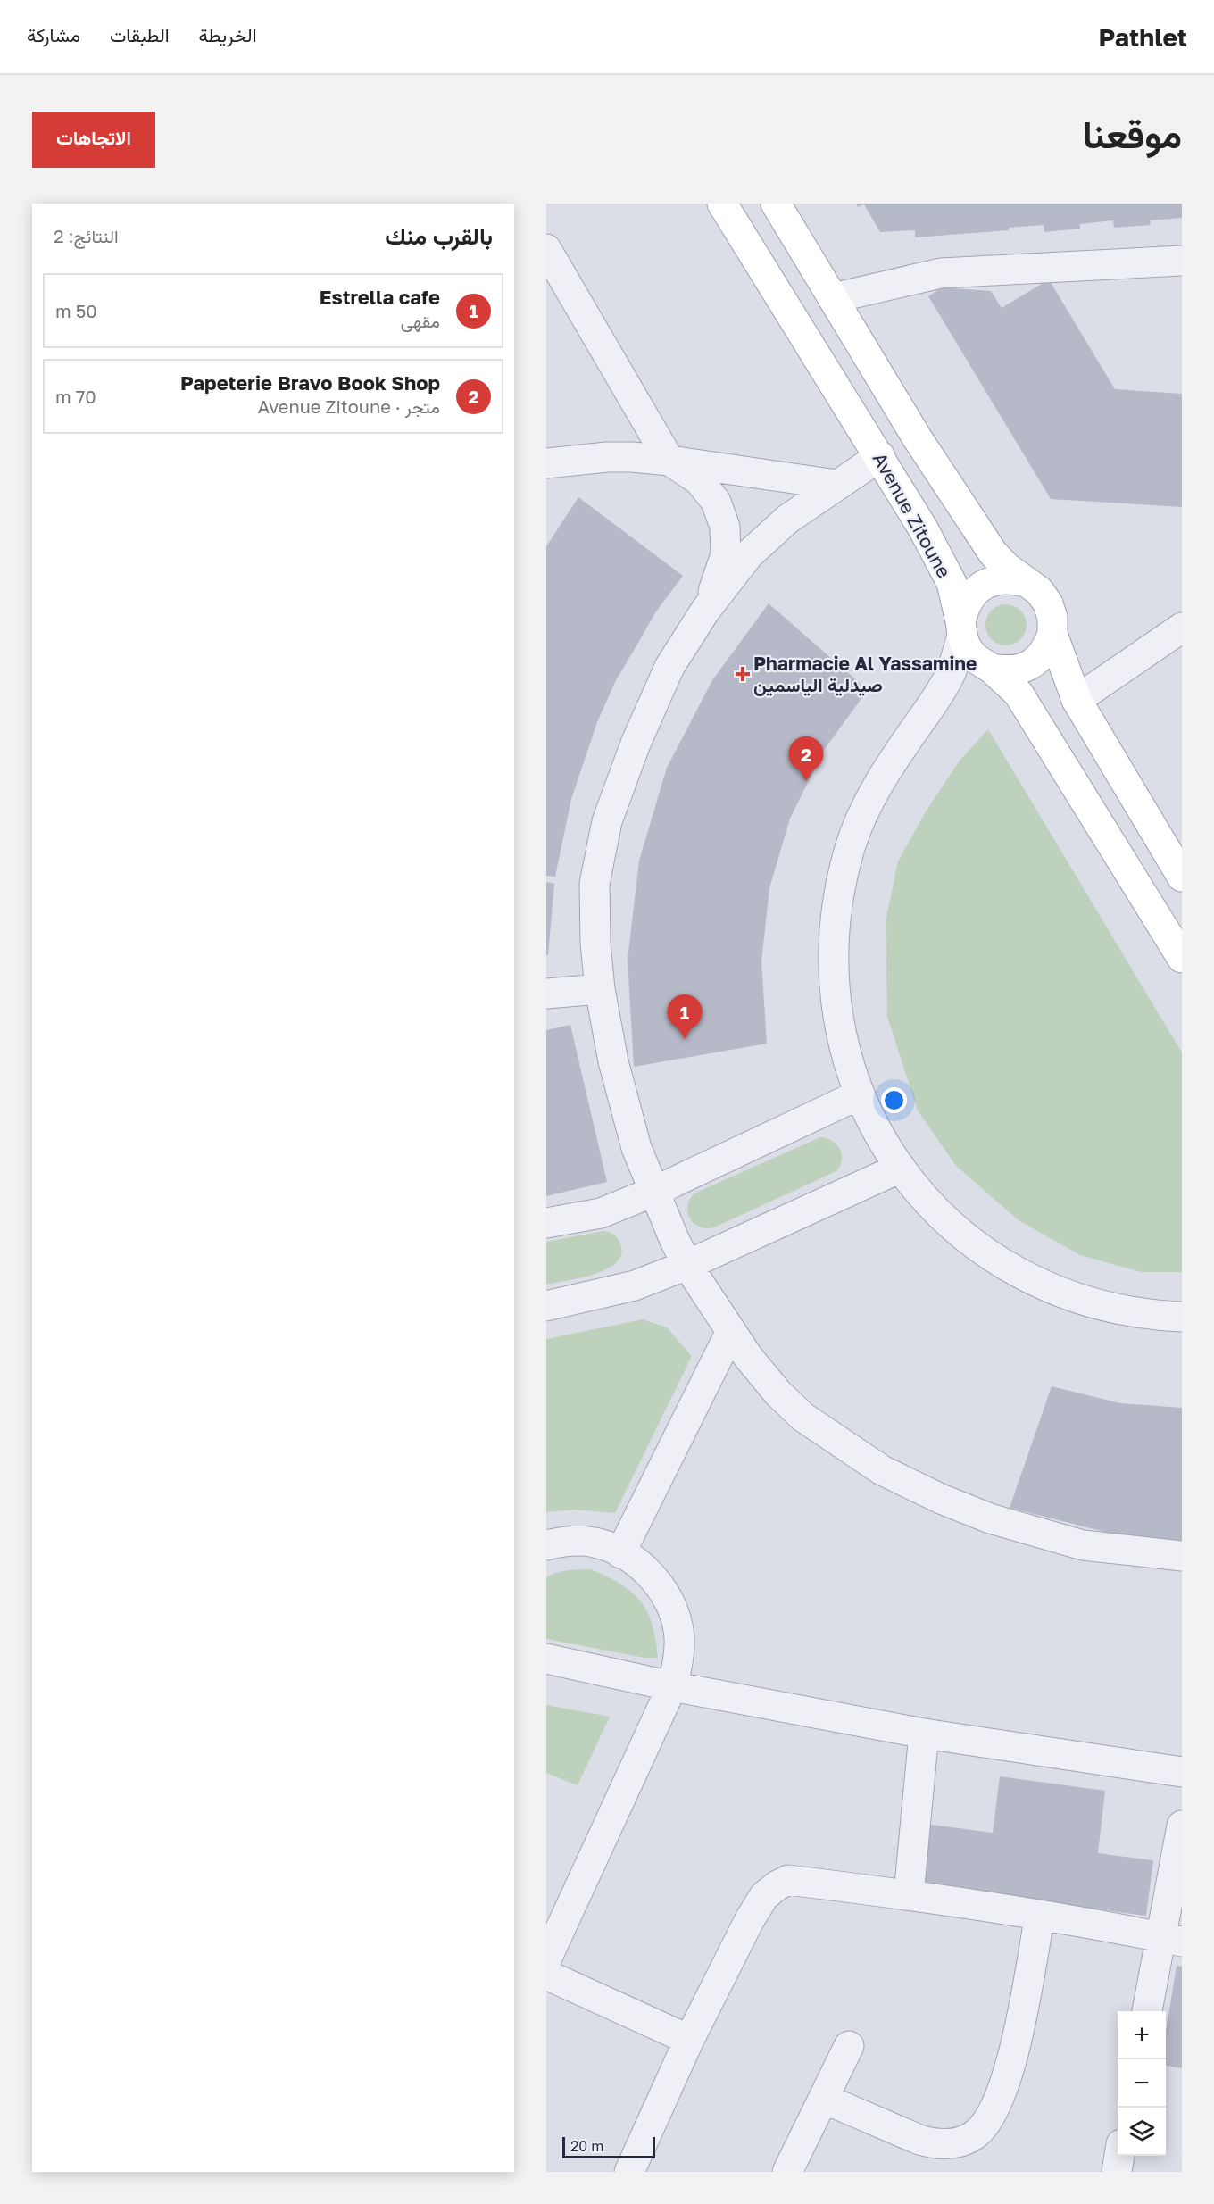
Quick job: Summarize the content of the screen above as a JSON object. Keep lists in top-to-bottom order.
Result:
{
  "streets": {
    "main road": ["Avenue Zitoune"]
  },
  "places": {
    "health": ["Pharmacie Al Yassamine صيدلية الياسمين"]
  },
  "scale_bar": "20 m",
  "page": {
    "header": "Pathlet",
    "nav": ["الخريطة", "الطبقات", "مشاركة"],
    "title": "موقعنا",
    "buttons": "الاتجاهات",
    "heading": ["بالقرب منك", "النتائج: 2"],
    "list": [
      {
        "mark": "1",
        "name": "Estrella cafe",
        "note": "مقهى",
        "value": "50 m"
      },
      {
        "mark": "2",
        "name": "Papeterie Bravo Book Shop",
        "note": "متجر · Avenue Zitoune",
        "value": "70 m"
      }
    ],
    "pins": ["2", "1"],
    "map_buttons": ["+", "−"],
    "scale": "20 m"
  }
}
